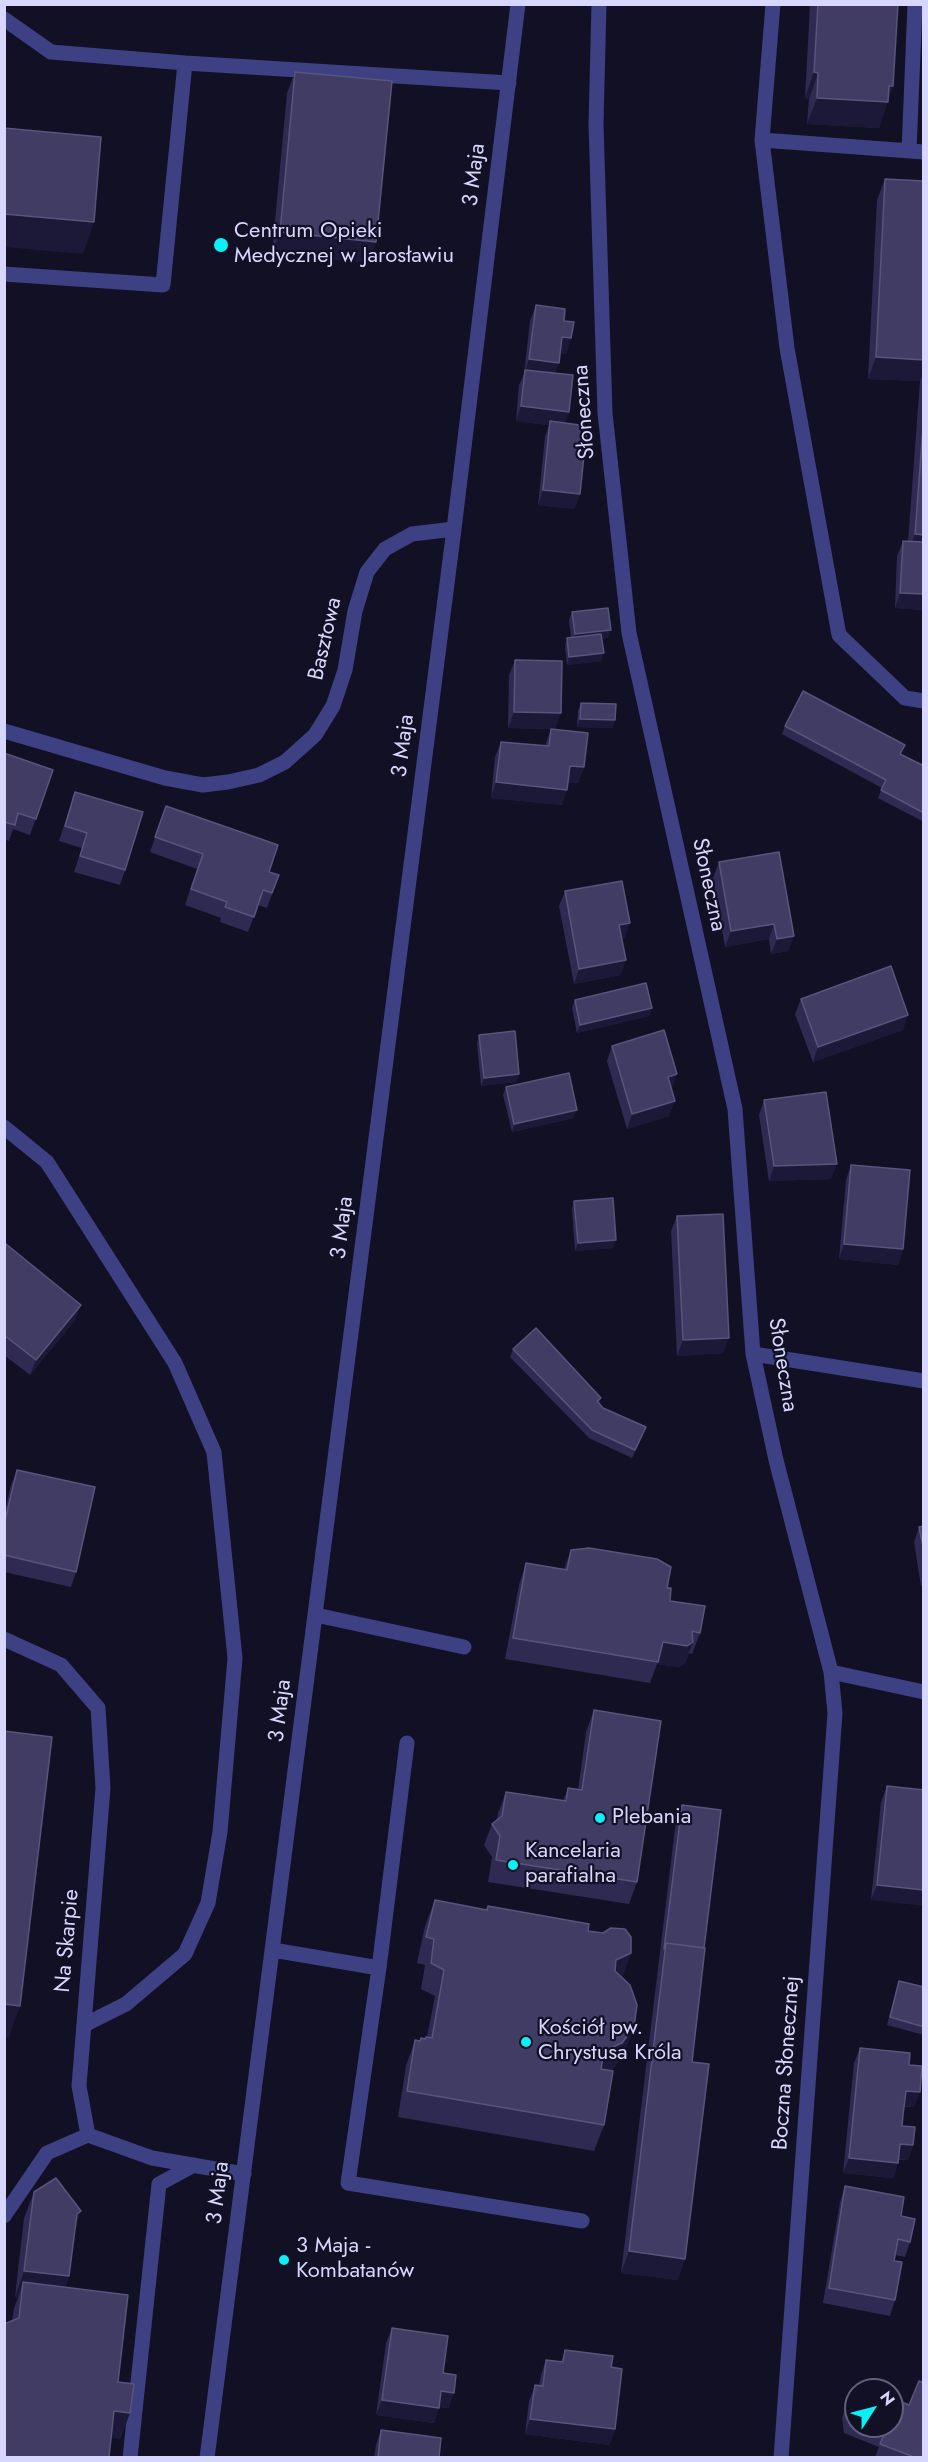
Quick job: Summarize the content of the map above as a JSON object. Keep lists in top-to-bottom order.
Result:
{
  "streets": {
    "street": [
      "3 Maja",
      "Słoneczna",
      "Basztowa",
      "Na Skarpie",
      "Boczna Słonecznej"
    ]
  },
  "crossings": [
    ["3 Maja", "Basztowa"],
    ["Słoneczna", "Boczna Słonecznej"]
  ],
  "places": [
    "Centrum Opieki Medycznej w Jarosławiu",
    "Plebania",
    "Kancelaria parafialna",
    "Kościół pw. Chrystusa Króla",
    "3 Maja - Kombatanów"
  ],
  "north": "top right"
}
